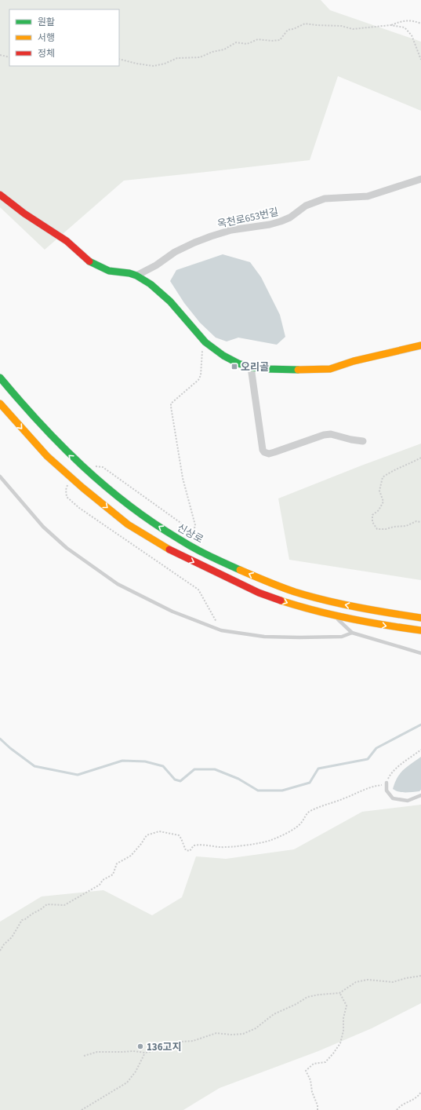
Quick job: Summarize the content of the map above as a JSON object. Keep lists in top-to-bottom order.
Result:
{
  "streets": {
    "street": ["옥천로653번길", "신상로"]
  },
  "places": {
    "transit": ["오리골"],
    "other": ["136고지"]
  },
  "legend": ["원활", "서행", "정체"]
}
